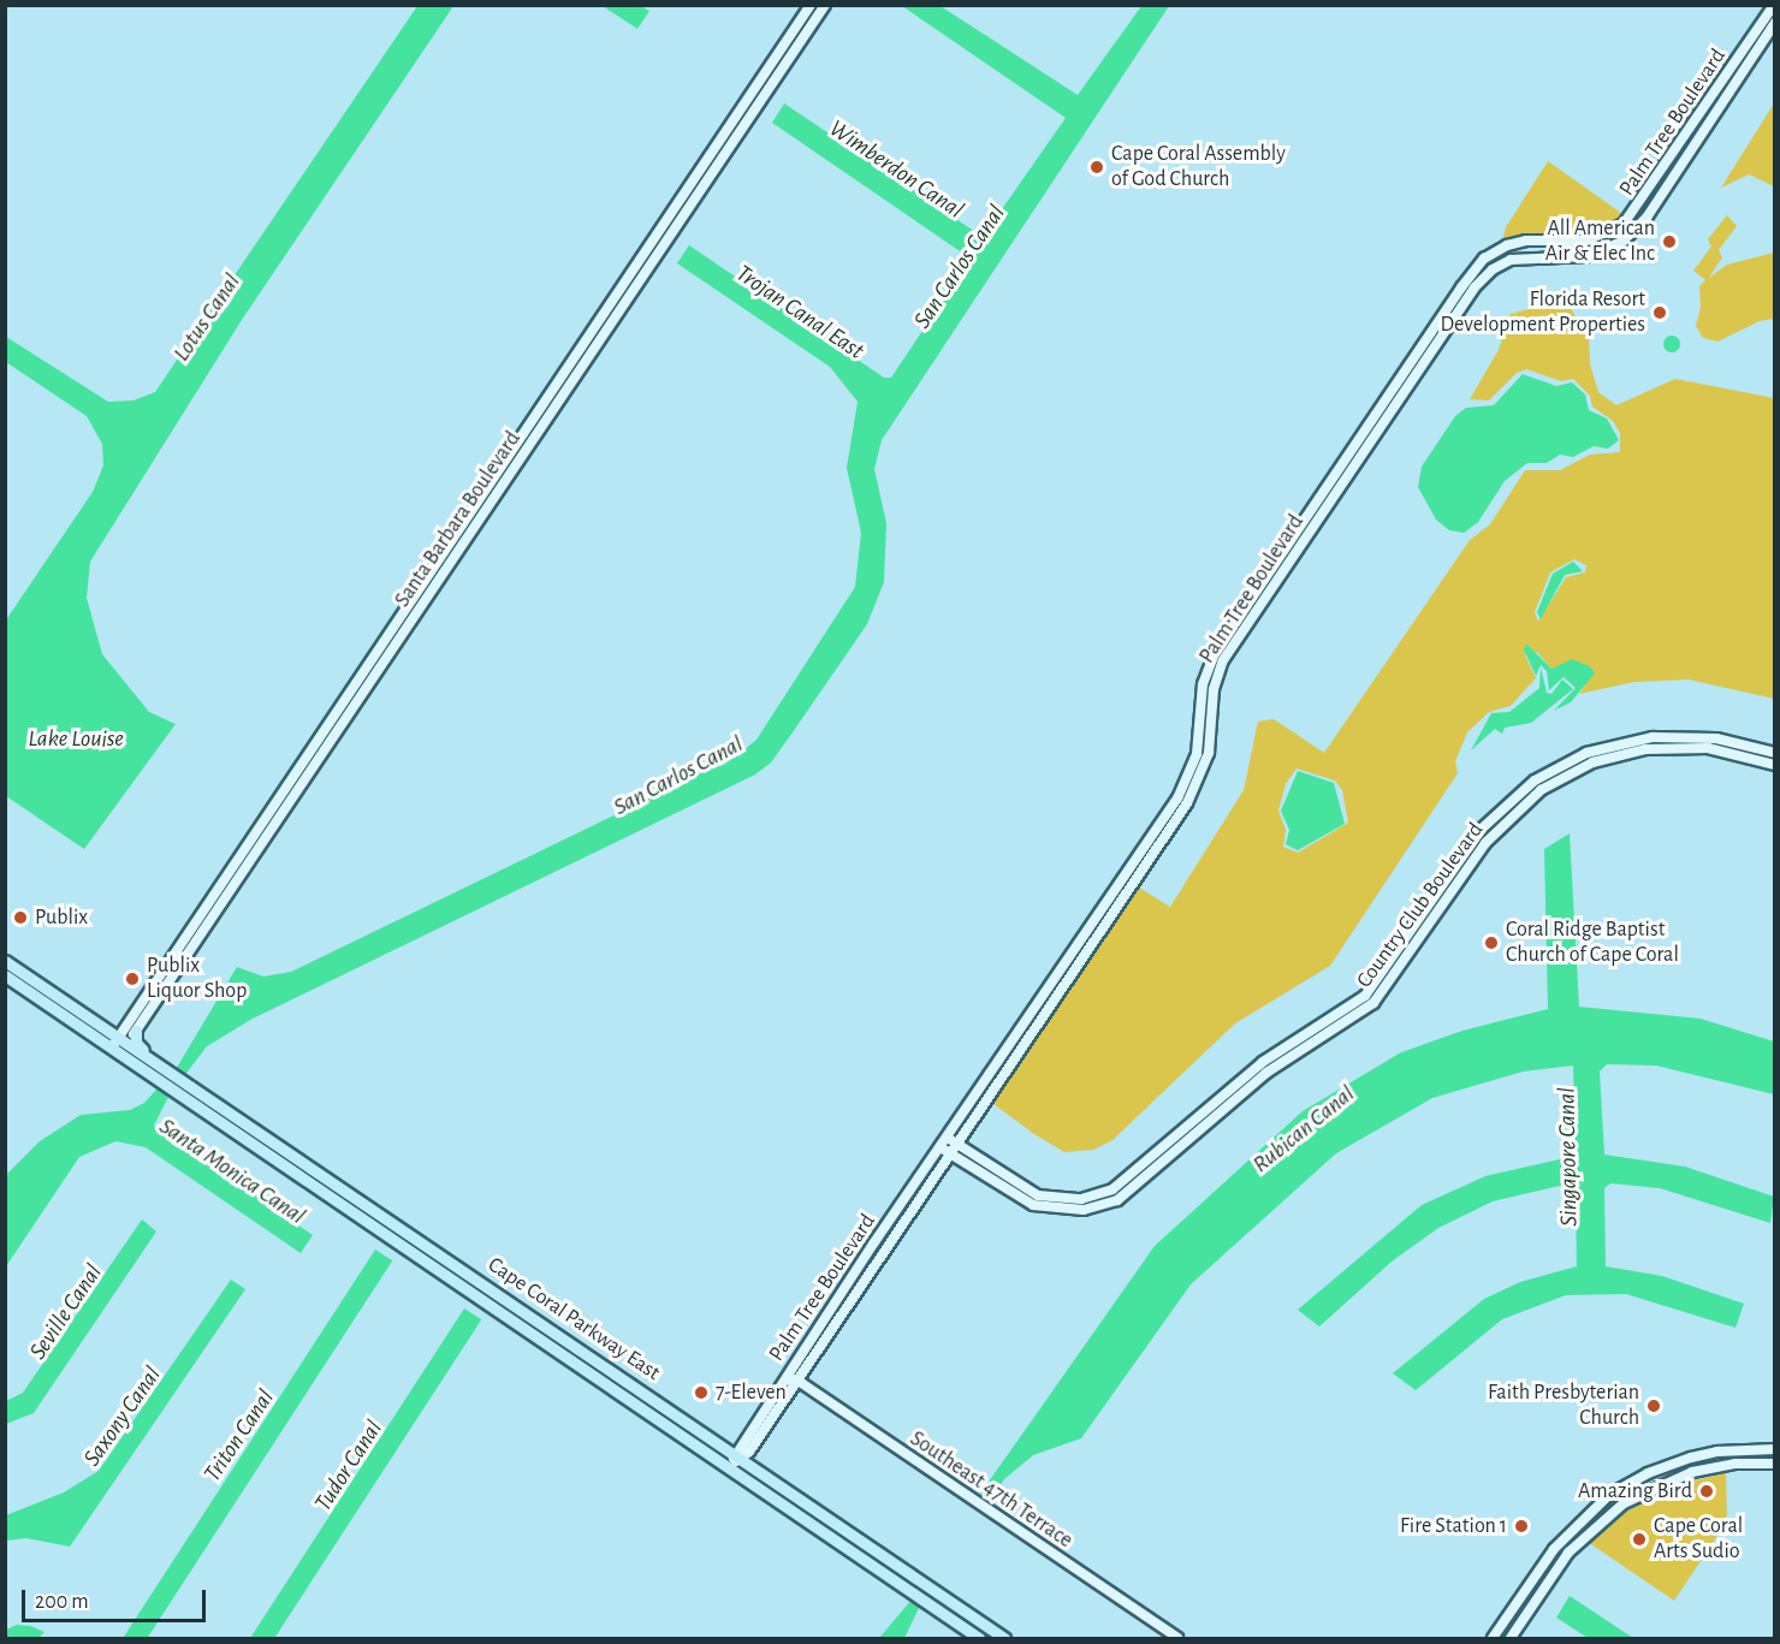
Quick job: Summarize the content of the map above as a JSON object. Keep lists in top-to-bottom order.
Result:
{
  "streets": {
    "main road": [
      "Palm Tree Boulevard",
      "Santa Barbara Boulevard",
      "Country Club Boulevard",
      "Cape Coral Parkway East",
      "Southeast 47th Terrace"
    ]
  },
  "crossings": [
    ["Palm Tree Boulevard", "Country Club Boulevard"],
    ["Palm Tree Boulevard", "Cape Coral Parkway East"],
    ["Palm Tree Boulevard", "Southeast 47th Terrace"],
    ["Santa Barbara Boulevard", "Cape Coral Parkway East"]
  ],
  "water": [
    "Wimberdon Canal",
    "San Carlos Canal",
    "Trojan Canal East",
    "Lotus Canal",
    "Lake Louise",
    "Rubican Canal",
    "Singapore Canal",
    "Santa Monica Canal",
    "Seville Canal",
    "Saxony Canal",
    "Triton Canal",
    "Tudor Canal"
  ],
  "places": [
    "Cape Coral Assembly of God Church",
    "All American Air & Elec Inc",
    "Florida Resort Development Properties",
    "Publix",
    "Coral Ridge Baptist Church of Cape Coral",
    "Publix Liquor Shop",
    "7-Eleven",
    "Faith Presbyterian Church",
    "Amazing Bird",
    "Fire Station 1",
    "Cape Coral Arts Sudio"
  ],
  "scale_bar": "200 m"
}
